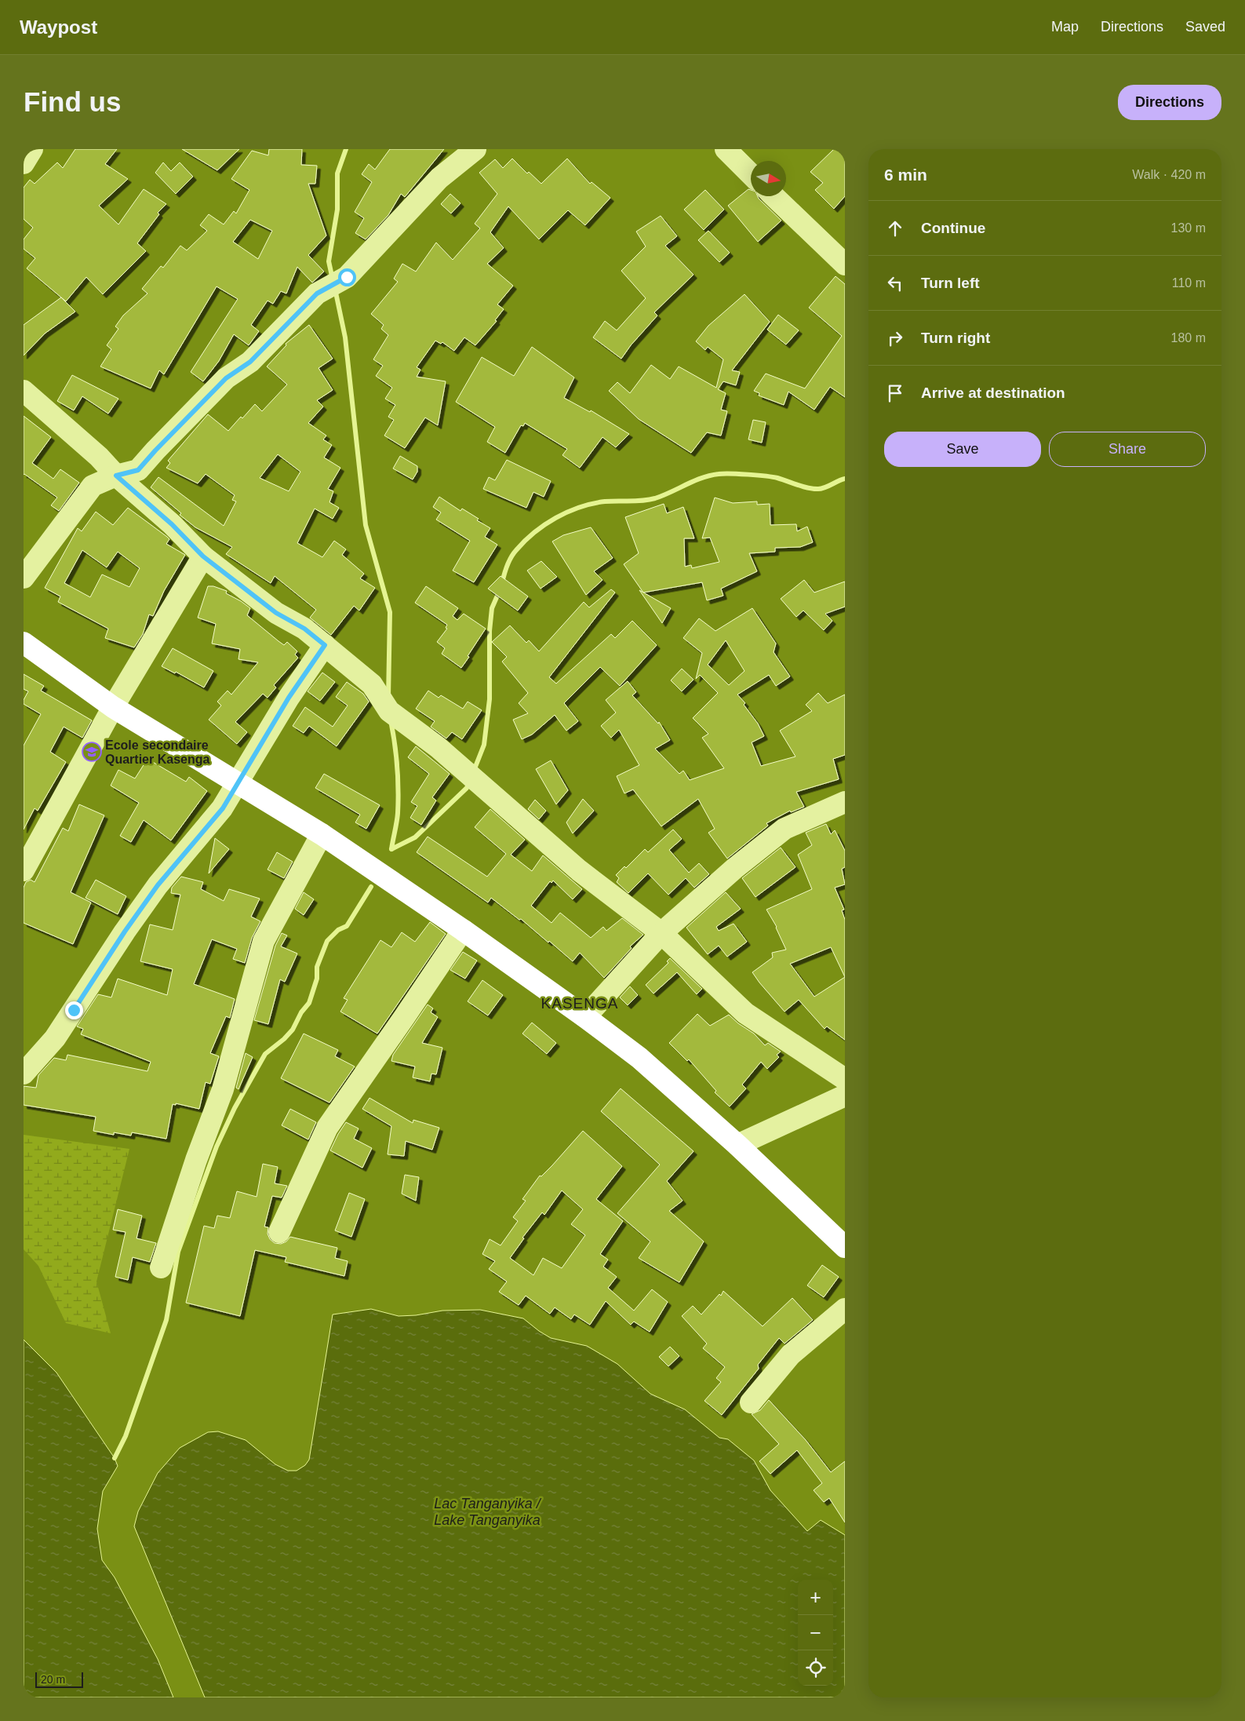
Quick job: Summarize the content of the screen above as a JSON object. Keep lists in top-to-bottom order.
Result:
{
  "districts": ["KASENGA"],
  "water": ["Lac Tanganyika / Lake Tanganyika"],
  "places": {
    "school or university": ["Ecole secondaire Quartier Kasenga"]
  },
  "scale_bar": "20 m",
  "north": "right",
  "page": {
    "header": "Waypost",
    "nav": ["Map", "Directions", "Saved"],
    "buttons": [
      "Directions",
      ["Save", "Share"]
    ],
    "title": "Find us",
    "heading": ["6 min", "Walk · 420 m"],
    "list": [
      ["Continue", "130 m"],
      ["Turn left", "110 m"],
      ["Turn right", "180 m"],
      "Arrive at destination"
    ],
    "map_buttons": ["+", "−"],
    "scale": "20 m"
  }
}
